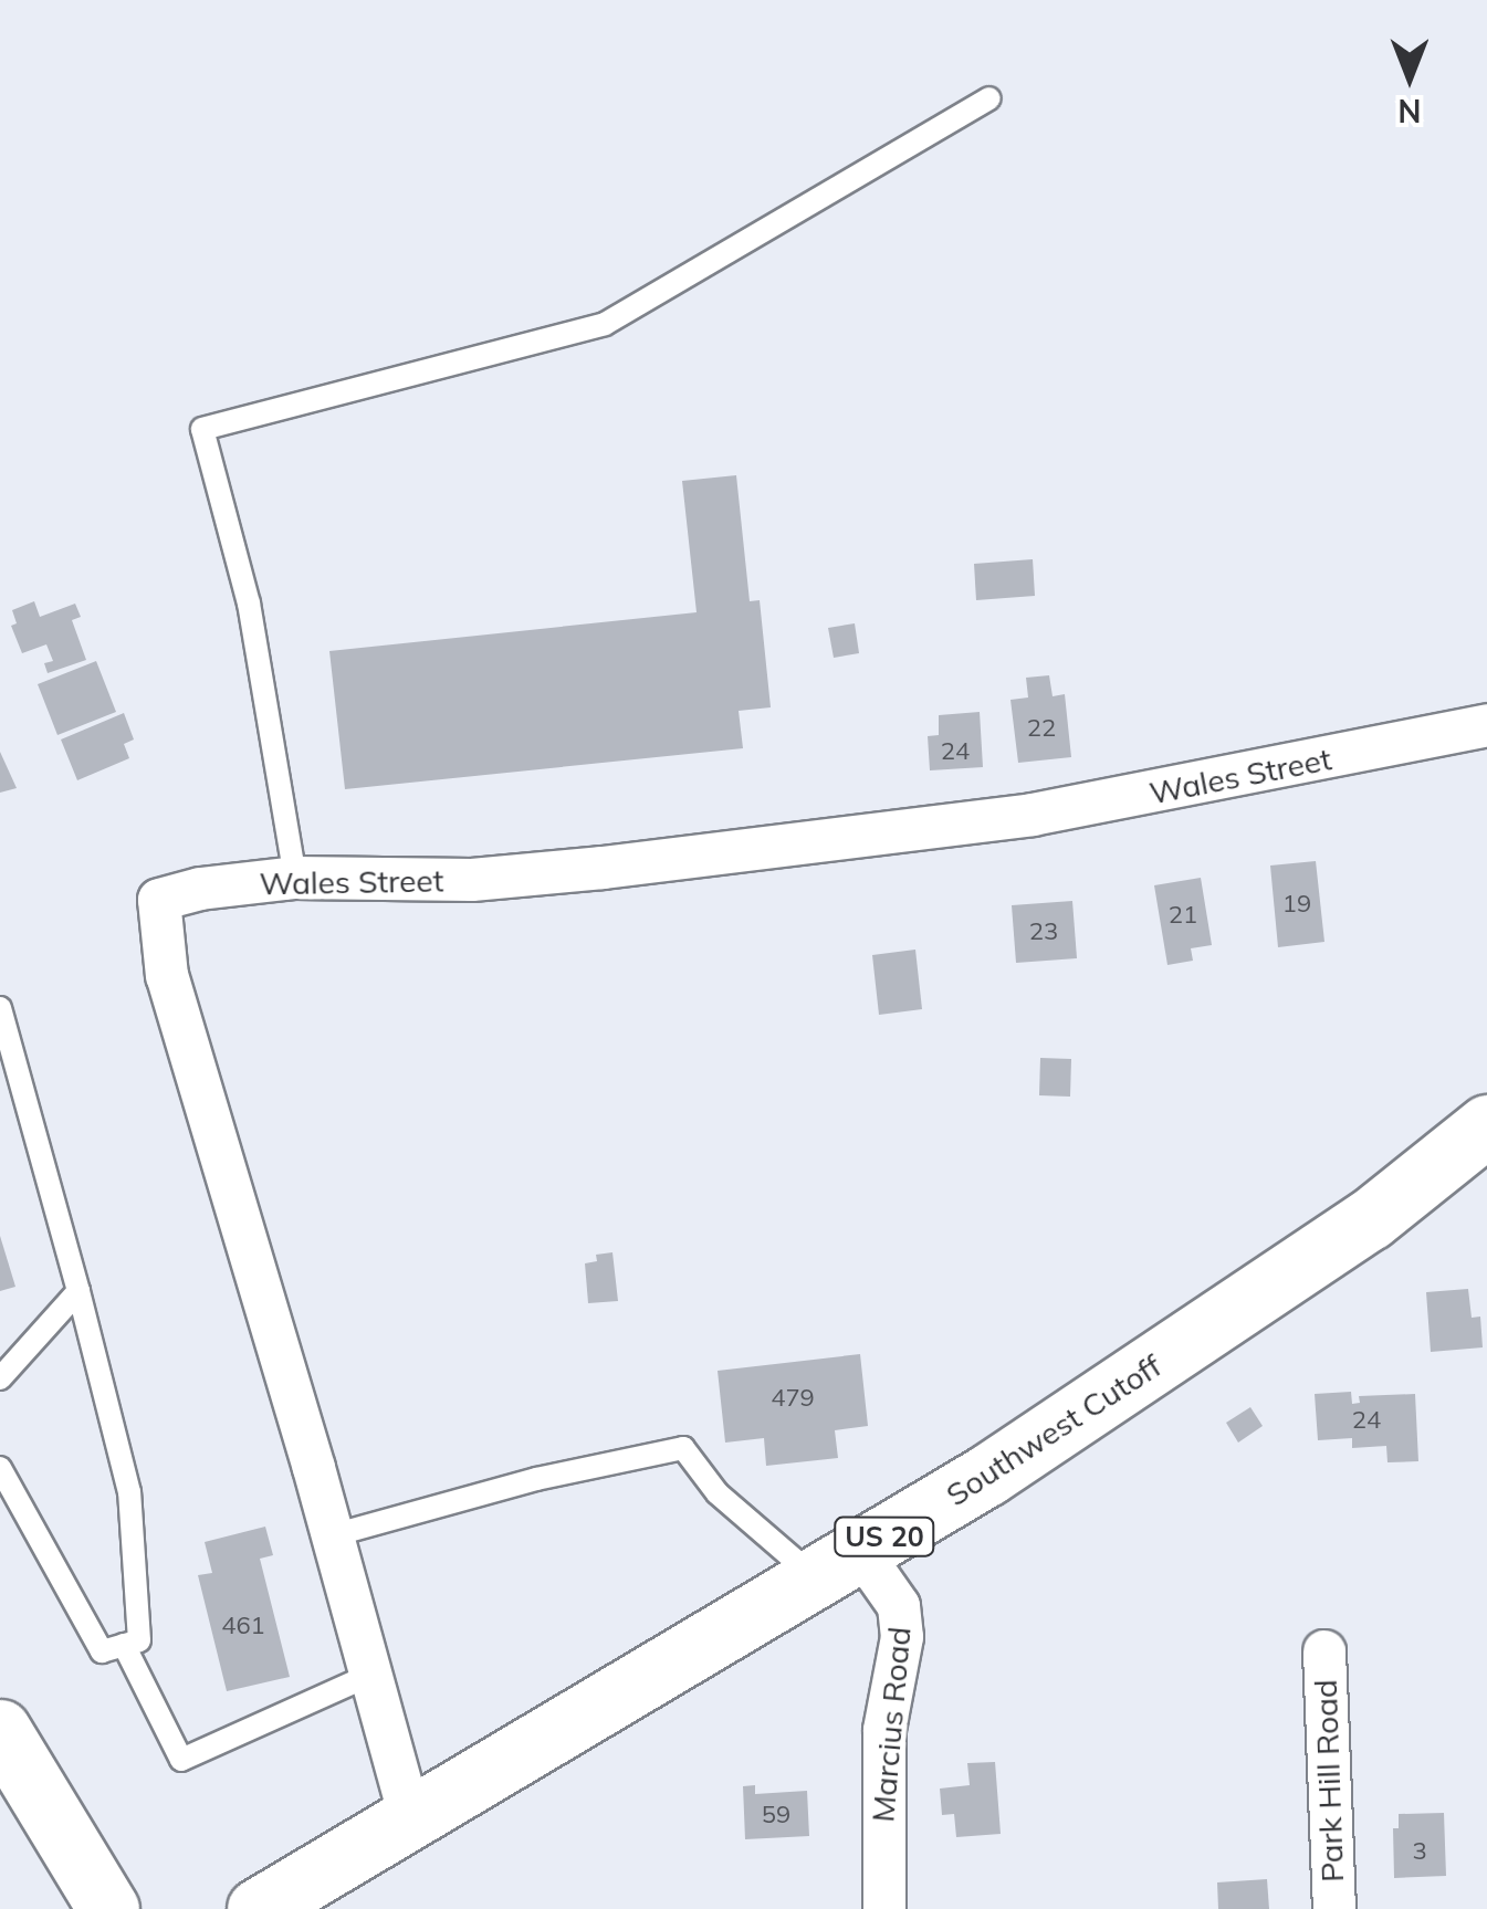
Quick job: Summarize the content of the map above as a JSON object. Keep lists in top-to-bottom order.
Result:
{
  "streets": {
    "main road": ["Southwest Cutoff", "US 20"],
    "street": ["Wales Street", "Marcius Road", "Park Hill Road"]
  },
  "crossings": [
    ["Wales Street", "Southwest Cutoff"],
    ["Southwest Cutoff", "Marcius Road"]
  ],
  "house_numbers": [
    "22",
    "24",
    "19",
    "21",
    "23",
    "479",
    "24",
    "461",
    "59",
    "3"
  ],
  "north": "bottom"
}
